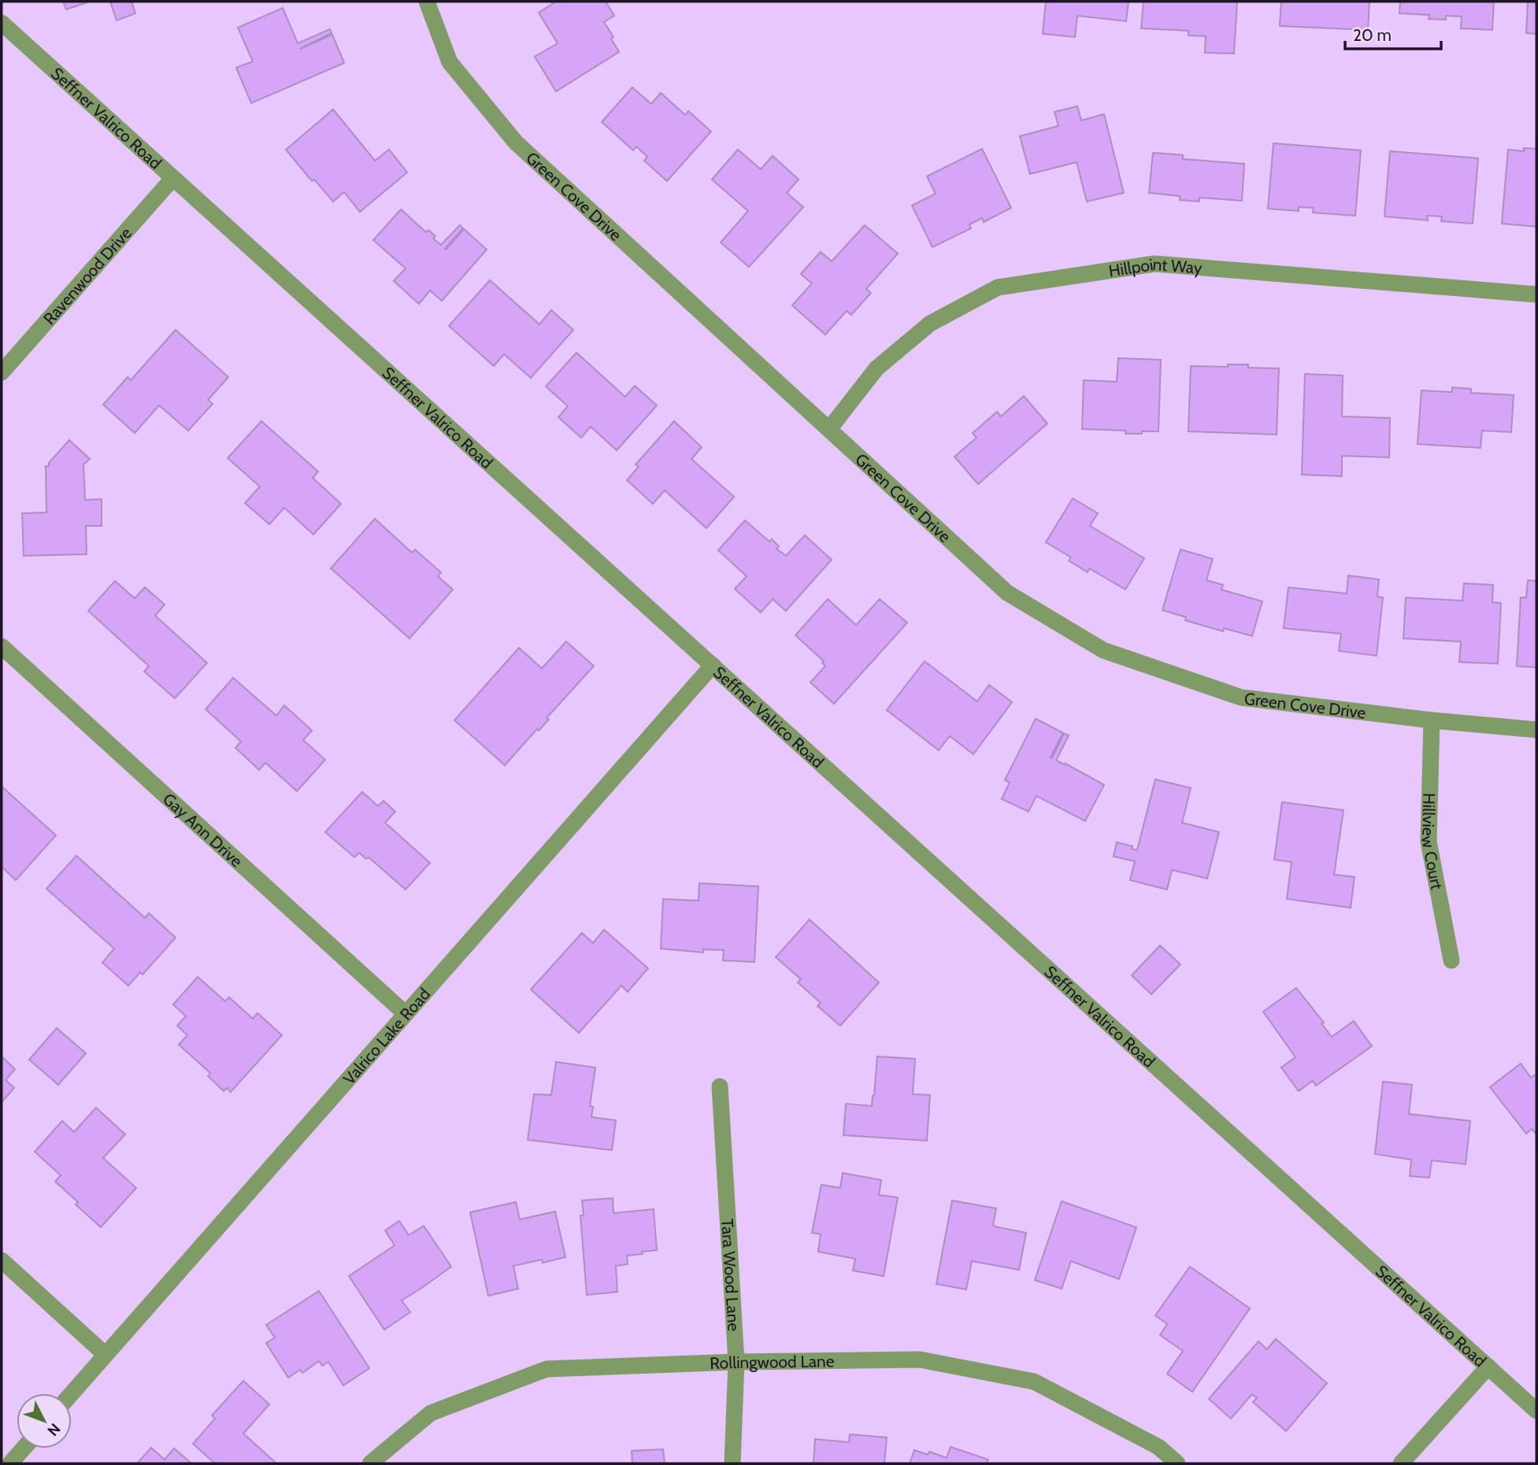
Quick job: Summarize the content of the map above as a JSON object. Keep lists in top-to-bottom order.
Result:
{
  "streets": {
    "street": [
      "Seffner Valrico Road",
      "Green Cove Drive",
      "Hillpoint Way",
      "Ravenwood Drive",
      "Gay Ann Drive",
      "Hillview Court",
      "Valrico Lake Road",
      "Tara Wood Lane",
      "Rollingwood Lane"
    ]
  },
  "crossings": [
    ["Seffner Valrico Road", "Ravenwood Drive"],
    ["Seffner Valrico Road", "Valrico Lake Road"],
    ["Green Cove Drive", "Hillpoint Way"],
    ["Green Cove Drive", "Hillview Court"],
    ["Gay Ann Drive", "Valrico Lake Road"],
    ["Tara Wood Lane", "Rollingwood Lane"]
  ],
  "scale_bar": "20 m",
  "north": "bottom right"
}
